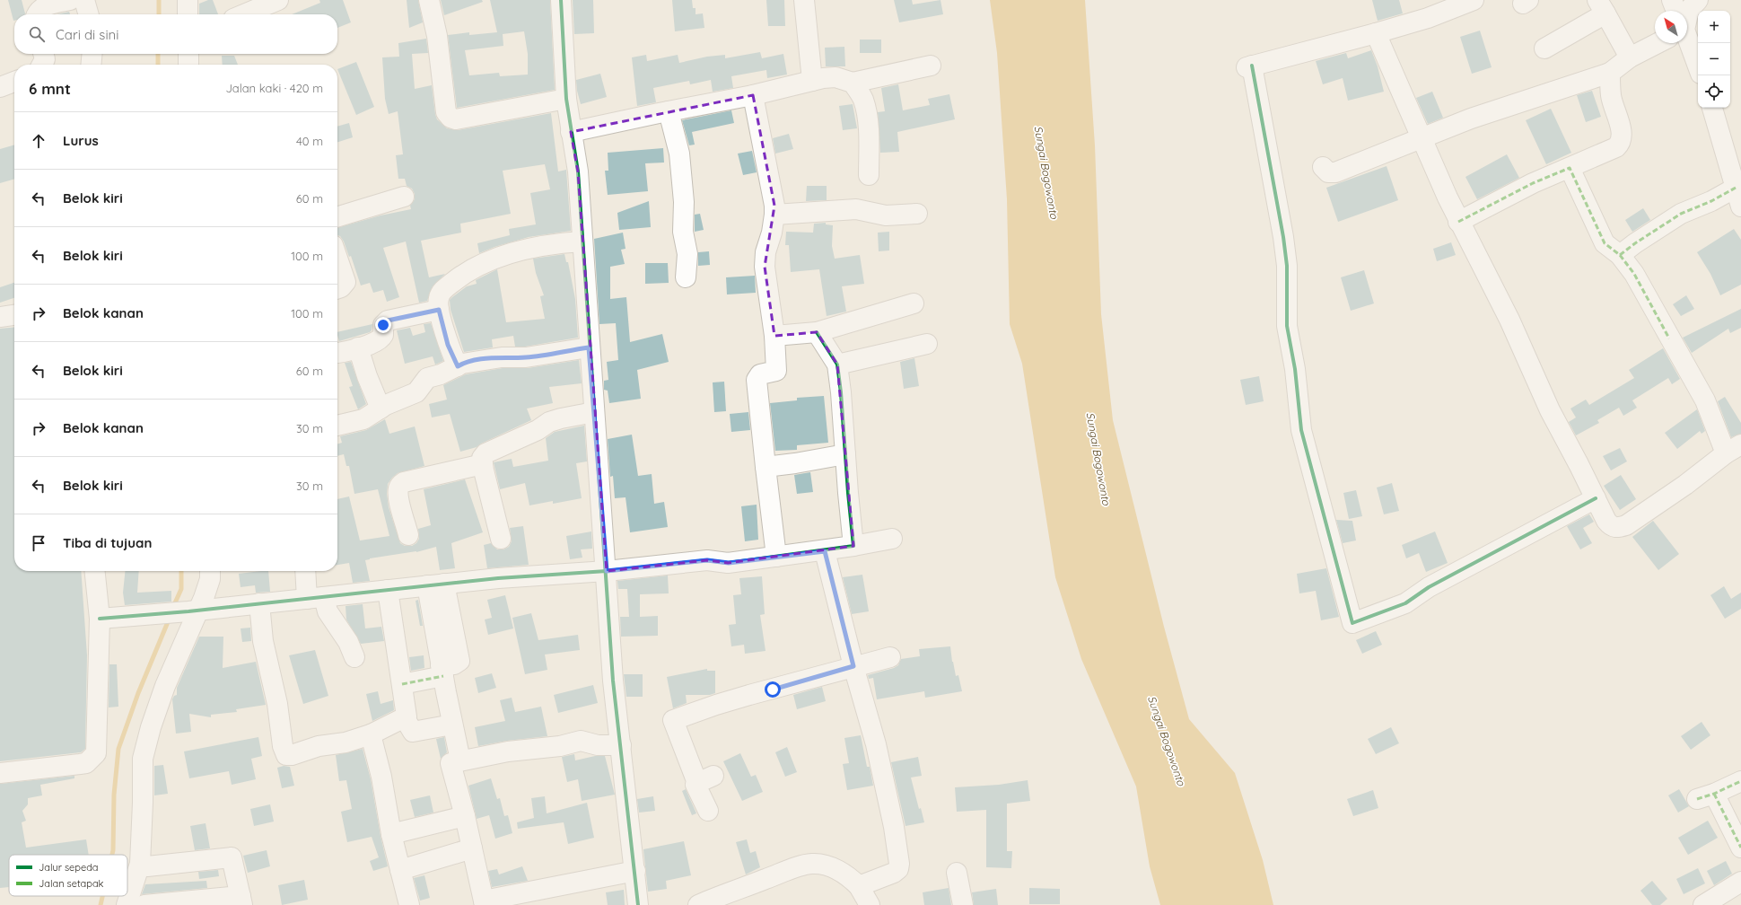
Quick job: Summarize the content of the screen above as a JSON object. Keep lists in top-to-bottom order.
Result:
{
  "water": ["Sungai Bogowonto"],
  "legend": ["Jalur sepeda", "Jalan setapak"],
  "north": "top left",
  "page": {
    "map_buttons": ["+", "−"],
    "search": "Cari di sini",
    "heading": ["6 mnt", "Jalan kaki · 420 m"],
    "list": [
      ["Lurus", "40 m"],
      ["Belok kiri", "60 m"],
      ["Belok kiri", "100 m"],
      ["Belok kanan", "100 m"],
      ["Belok kiri", "60 m"],
      ["Belok kanan", "30 m"],
      ["Belok kiri", "30 m"],
      "Tiba di tujuan"
    ]
  }
}
